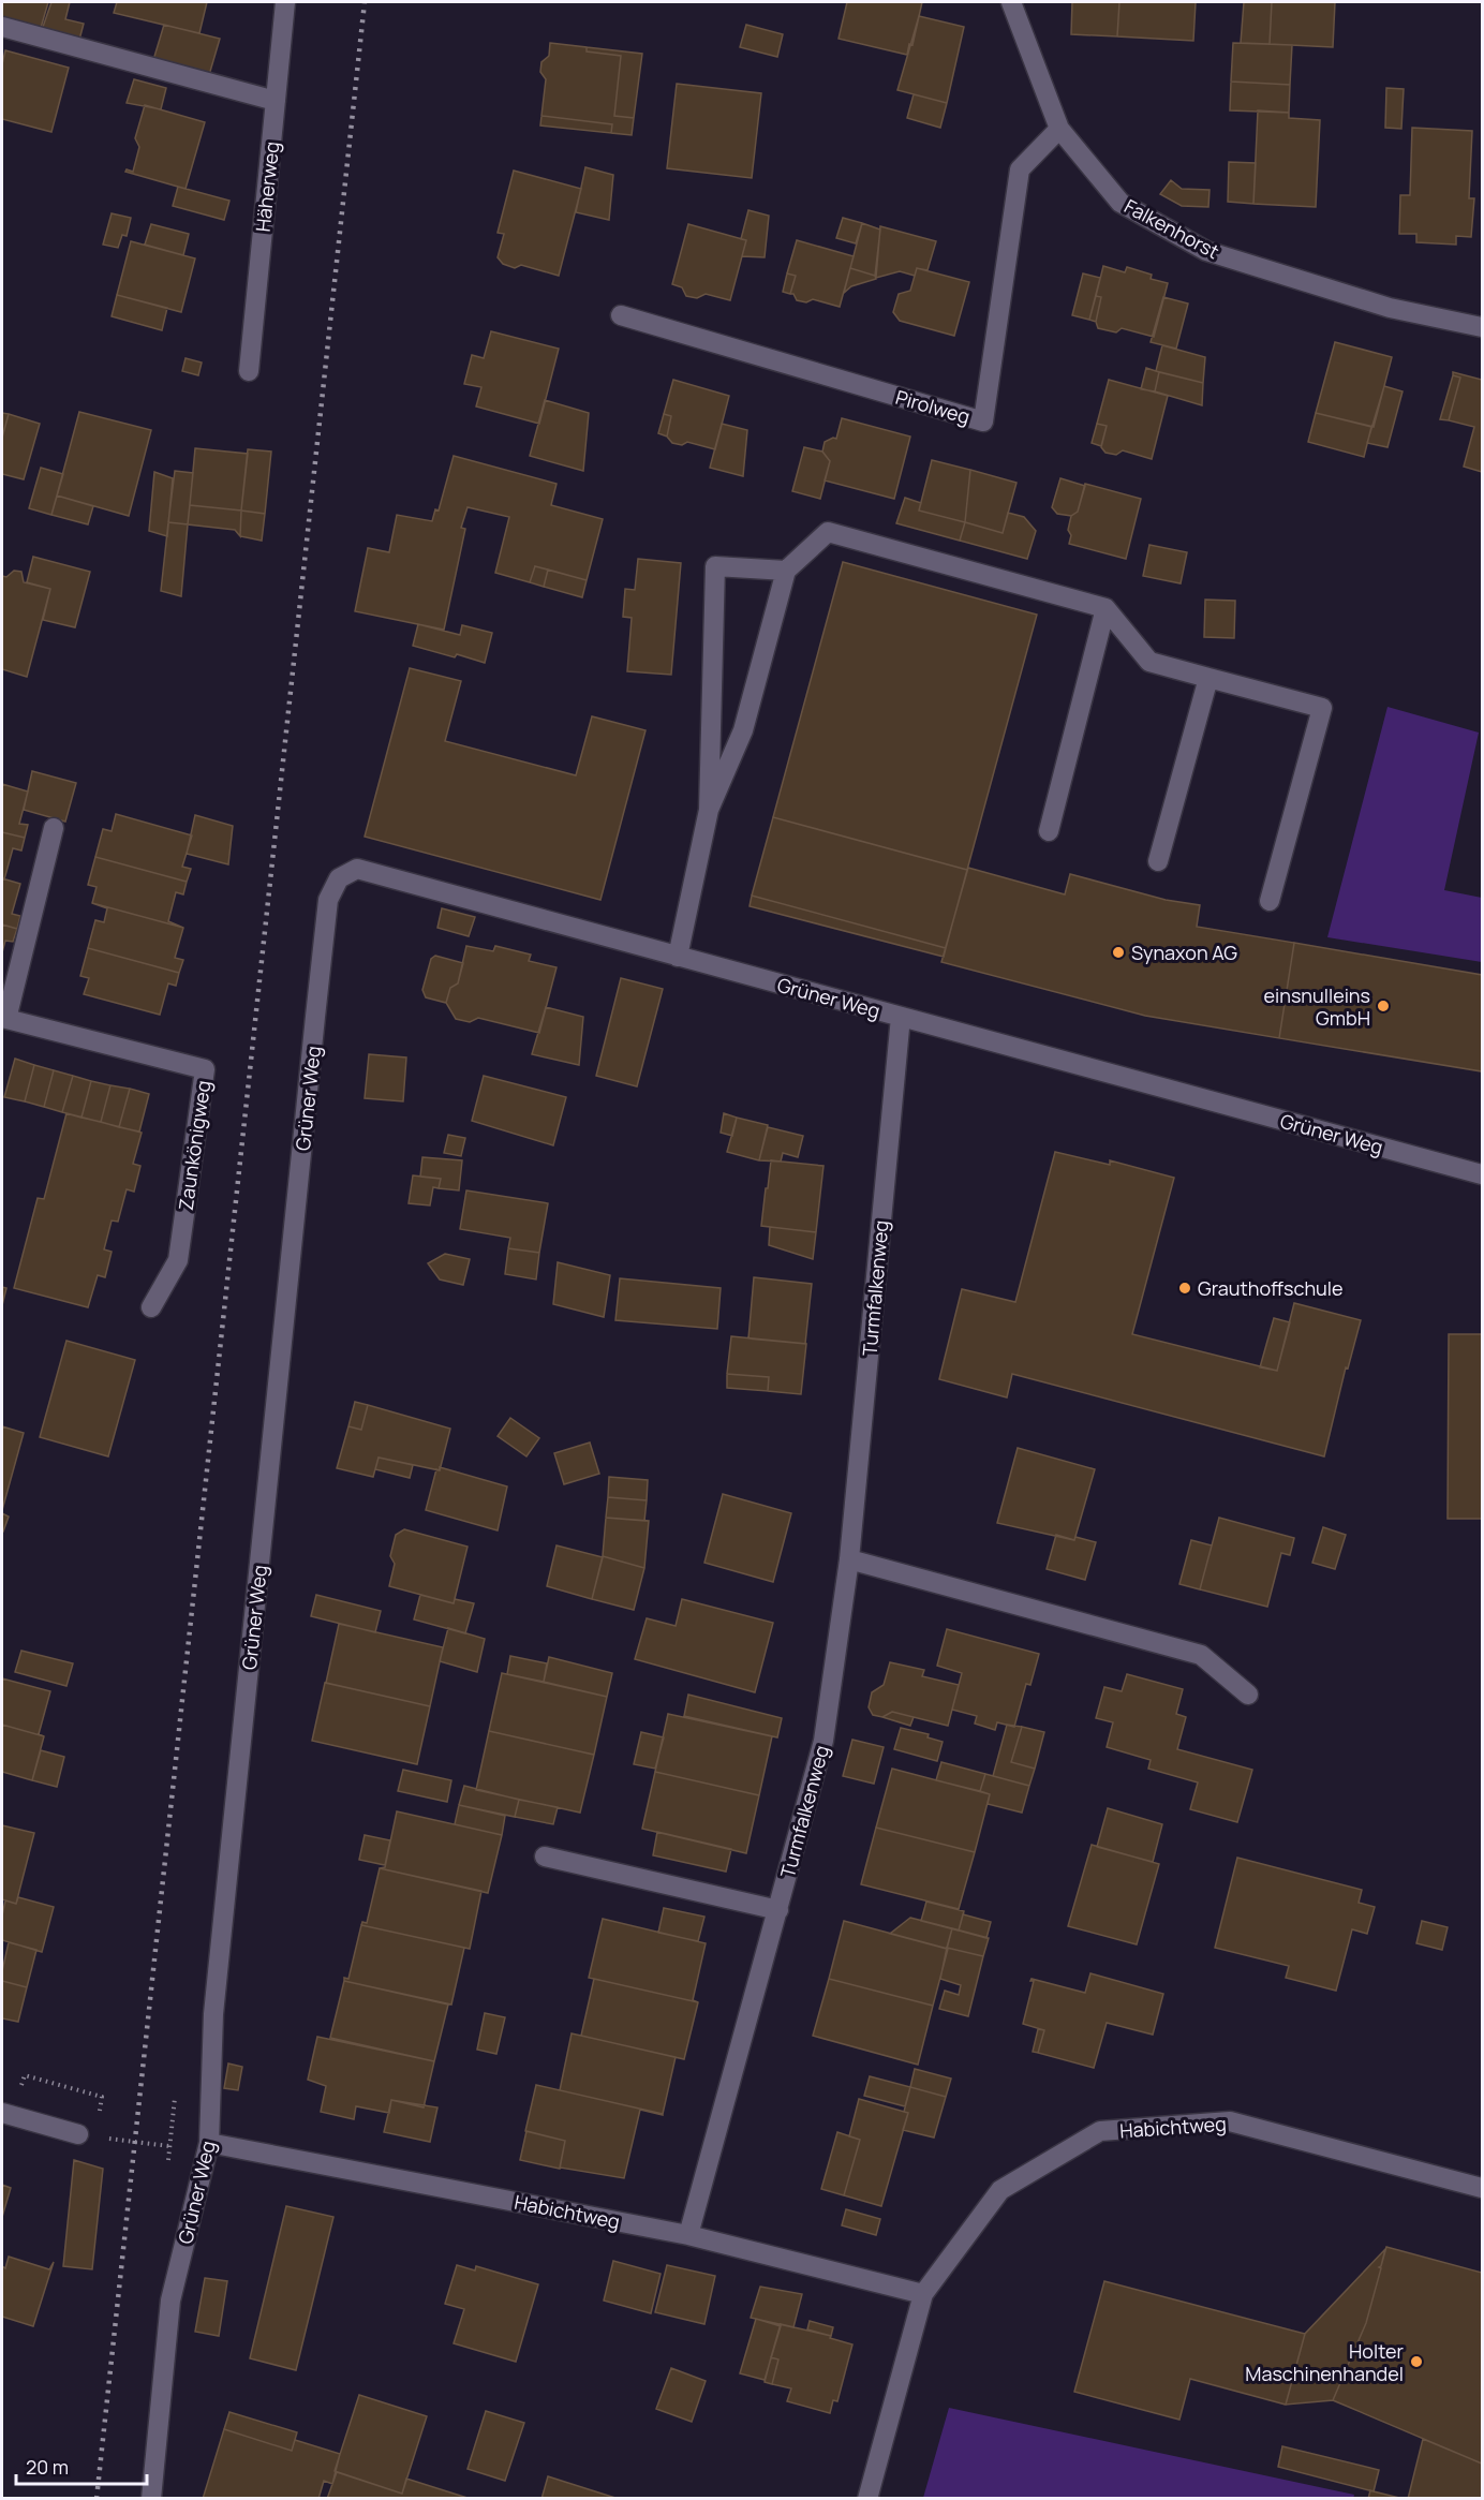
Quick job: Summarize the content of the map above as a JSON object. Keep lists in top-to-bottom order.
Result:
{
  "streets": {
    "street": [
      "Häherweg",
      "Falkenhorst",
      "Pirolweg",
      "Grüner Weg",
      "Zaunkönigweg",
      "Turmfalkenweg",
      "Habichtweg"
    ]
  },
  "crossings": [
    ["Falkenhorst", "Pirolweg"],
    ["Grüner Weg", "Turmfalkenweg"],
    ["Grüner Weg", "Habichtweg"],
    ["Turmfalkenweg", "Habichtweg"]
  ],
  "places": [
    "Synaxon AG",
    "einsnulleins GmbH",
    "Grauthoffschule",
    "Holter Maschinenhandel"
  ],
  "scale_bar": "20 m"
}
